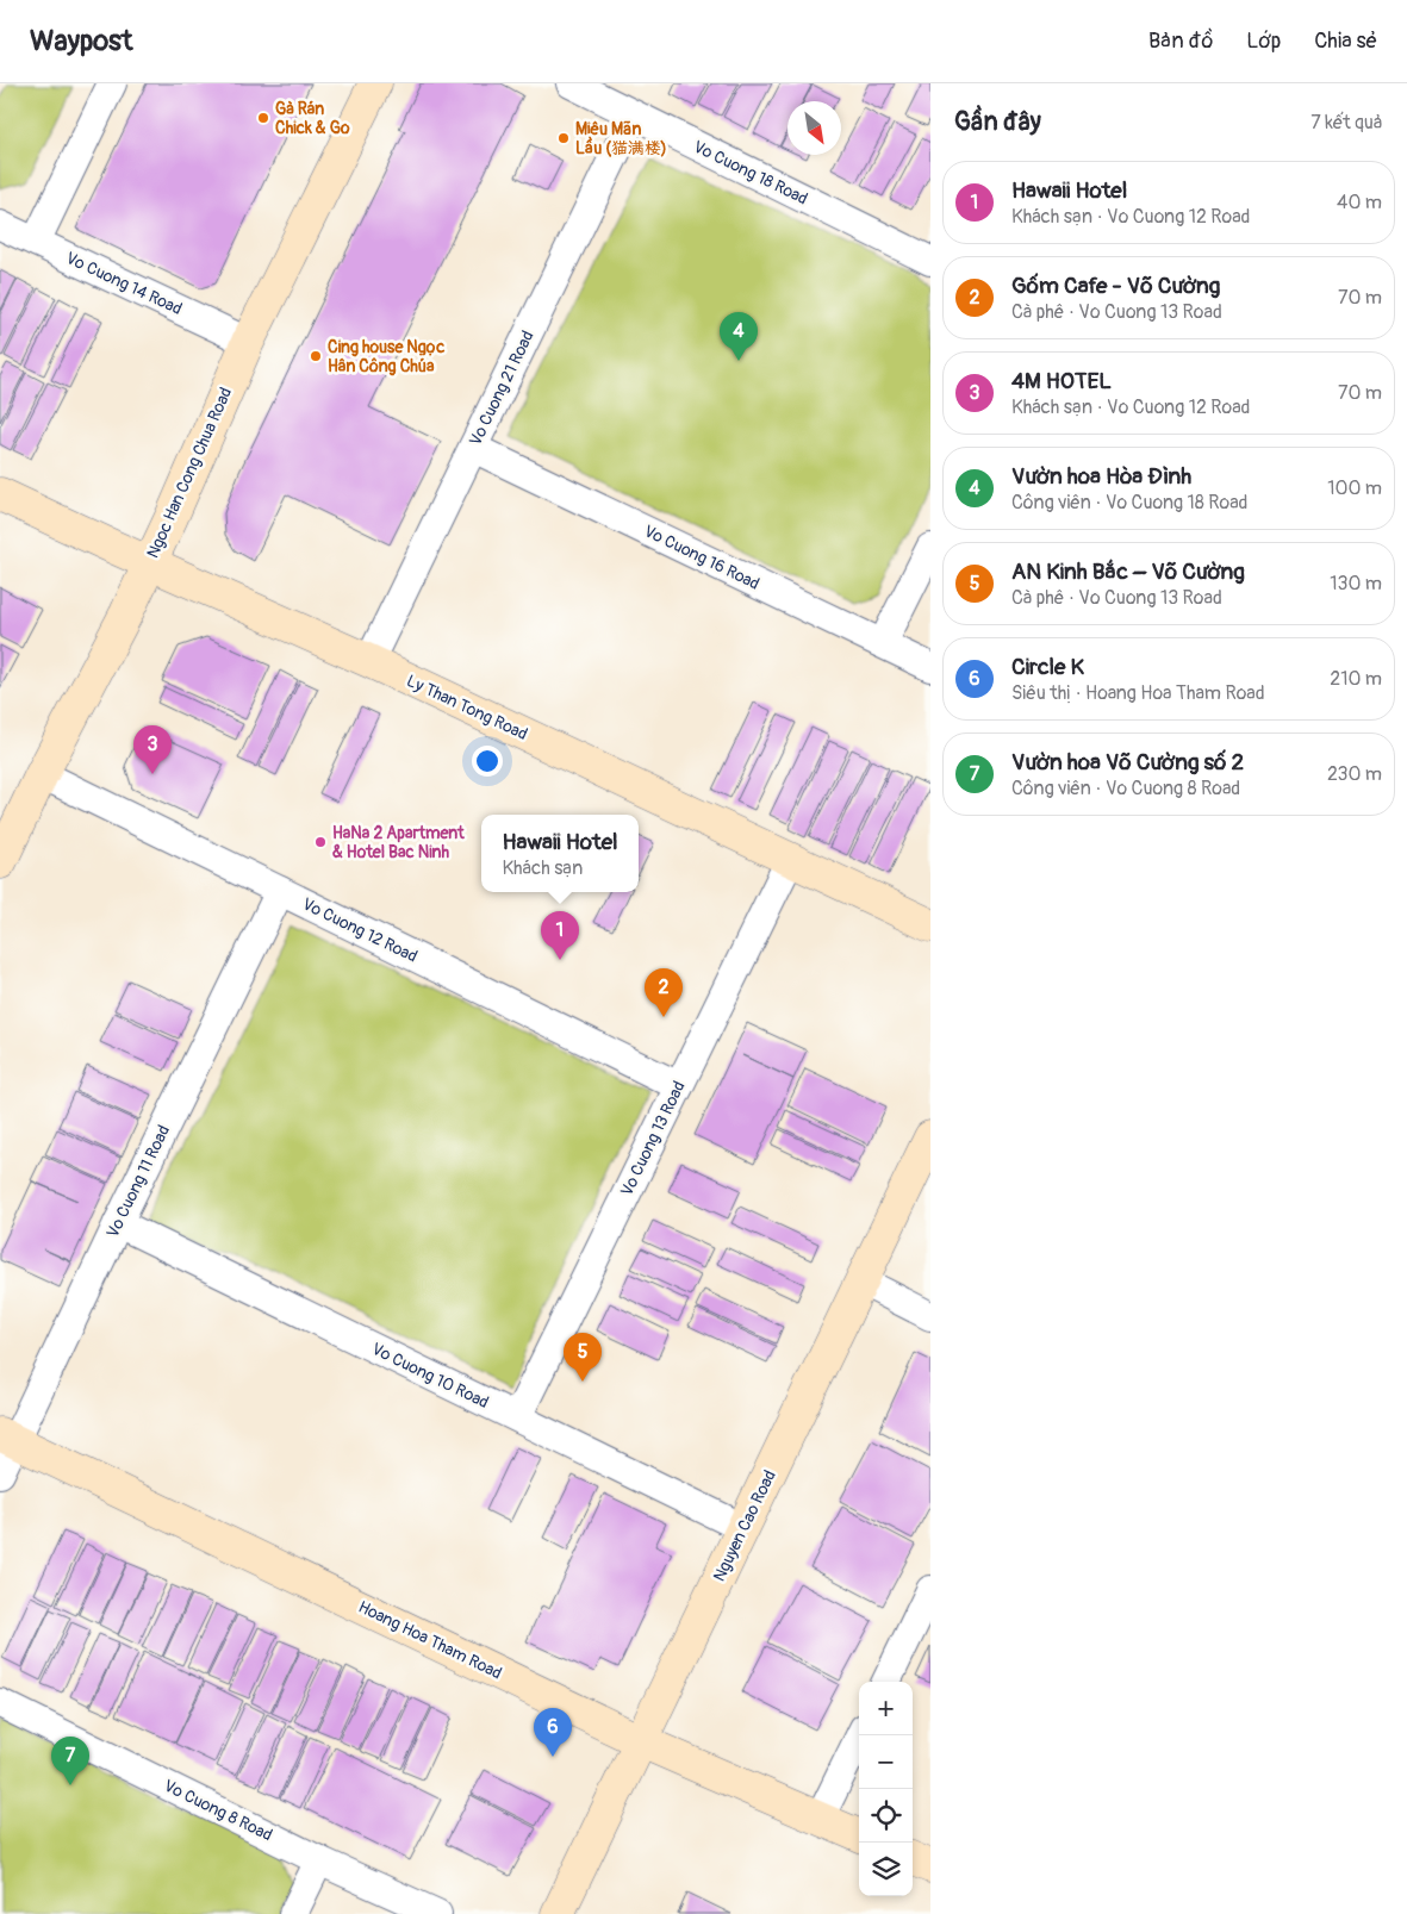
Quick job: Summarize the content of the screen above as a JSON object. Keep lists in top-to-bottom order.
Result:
{
  "streets": {
    "street": [
      "Vo Cuong 18 Road",
      "Vo Cuong 14 Road",
      "Vo Cuong 21 Road",
      "Ngoc Han Cong Chua Road",
      "Vo Cuong 16 Road",
      "Ly Than Tong Road",
      "Vo Cuong 12 Road",
      "Vo Cuong 13 Road",
      "Vo Cuong 11 Road",
      "Vo Cuong 10 Road",
      "Nguyen Cao Road",
      "Hoang Hoa Tham Road",
      "Vo Cuong 8 Road"
    ]
  },
  "crossings": [
    ["Vo Cuong 18 Road", "Vo Cuong 21 Road"],
    ["Vo Cuong 14 Road", "Ngoc Han Cong Chua Road"],
    ["Vo Cuong 21 Road", "Vo Cuong 16 Road"],
    ["Vo Cuong 21 Road", "Ly Than Tong Road"],
    ["Ngoc Han Cong Chua Road", "Ly Than Tong Road"],
    ["Ngoc Han Cong Chua Road", "Vo Cuong 12 Road"],
    ["Ly Than Tong Road", "Vo Cuong 13 Road"],
    ["Vo Cuong 12 Road", "Vo Cuong 13 Road"],
    ["Vo Cuong 12 Road", "Vo Cuong 11 Road"],
    ["Vo Cuong 13 Road", "Vo Cuong 10 Road"],
    ["Vo Cuong 11 Road", "Vo Cuong 10 Road"],
    ["Vo Cuong 11 Road", "Hoang Hoa Tham Road"],
    ["Vo Cuong 10 Road", "Nguyen Cao Road"],
    ["Nguyen Cao Road", "Hoang Hoa Tham Road"]
  ],
  "places": [
    "Gà Rán Chick & Go",
    "Miêu Mãn Lầu (猫满楼)",
    "Cing house Ngọc Hân Công Chúa",
    "HaNa 2 Apartment & Hotel Bac Ninh"
  ],
  "north": "bottom right",
  "page": {
    "header": "Waypost",
    "nav": ["Bản đồ", "Lớp", "Chia sẻ"],
    "heading": ["Gần đây", "7 kết quả"],
    "list": [
      {
        "mark": "1",
        "name": "Hawaii Hotel",
        "note": "Khách sạn · Vo Cuong 12 Road",
        "value": "40 m"
      },
      {
        "mark": "2",
        "name": "Gốm Cafe - Võ Cường",
        "note": "Cà phê · Vo Cuong 13 Road",
        "value": "70 m"
      },
      {
        "mark": "3",
        "name": "4M HOTEL",
        "note": "Khách sạn · Vo Cuong 12 Road",
        "value": "70 m"
      },
      {
        "mark": "4",
        "name": "Vườn hoa Hòa Đình",
        "note": "Công viên · Vo Cuong 18 Road",
        "value": "100 m"
      },
      {
        "mark": "5",
        "name": "AN Kinh Bắc – Võ Cường",
        "note": "Cà phê · Vo Cuong 13 Road",
        "value": "130 m"
      },
      {
        "mark": "6",
        "name": "Circle K",
        "note": "Siêu thị · Hoang Hoa Tham Road",
        "value": "210 m"
      },
      {
        "mark": "7",
        "name": "Vườn hoa Võ Cường số 2",
        "note": "Công viên · Vo Cuong 8 Road",
        "value": "230 m"
      }
    ],
    "pins": [
      "4",
      "3",
      "1",
      "2",
      "5",
      "6",
      "7"
    ],
    "popup": ["Hawaii Hotel", "Khách sạn"],
    "map_buttons": ["+", "−"]
  }
}
